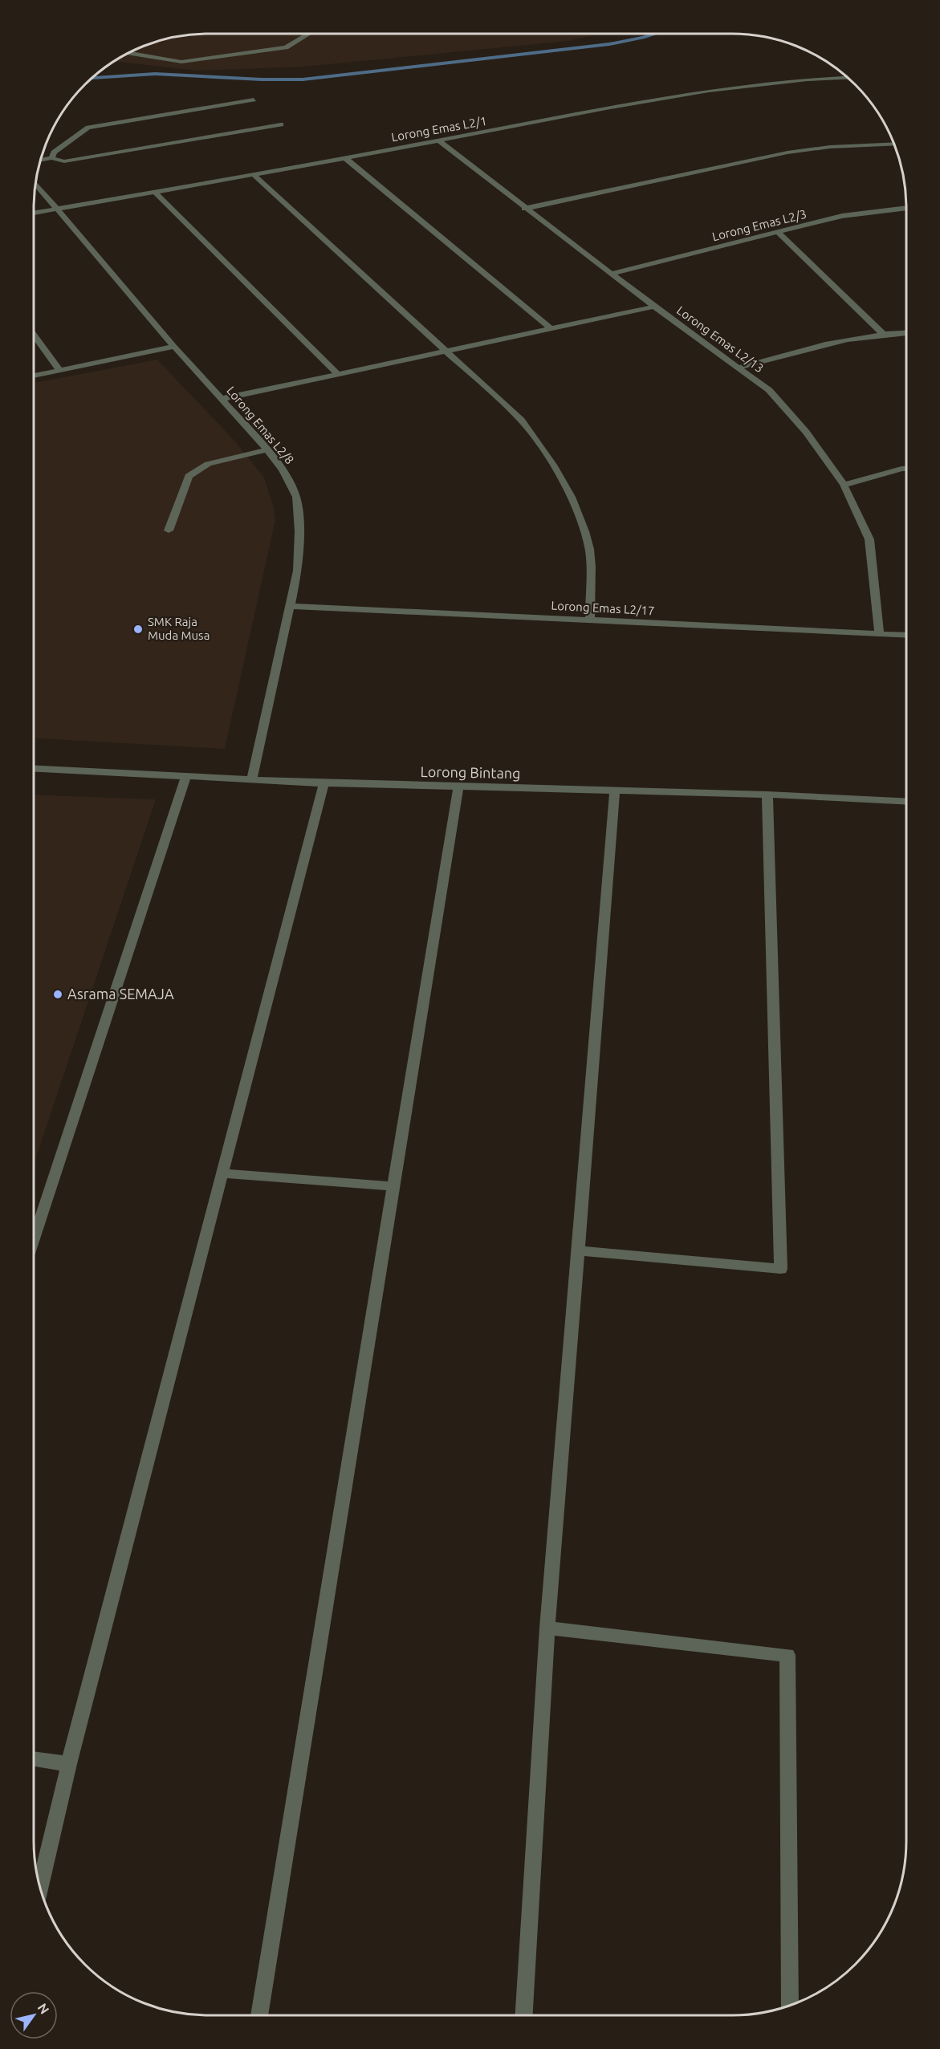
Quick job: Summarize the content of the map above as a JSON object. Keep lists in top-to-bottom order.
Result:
{
  "streets": {
    "street": [
      "Lorong Emas L2/1",
      "Lorong Emas L2/3",
      "Lorong Emas L2/13",
      "Lorong Emas L2/8",
      "Lorong Emas L2/17",
      "Lorong Bintang"
    ]
  },
  "crossings": [
    ["Lorong Emas L2/1", "Lorong Emas L2/13"],
    ["Lorong Emas L2/1", "Lorong Emas L2/8"],
    ["Lorong Emas L2/3", "Lorong Emas L2/13"],
    ["Lorong Emas L2/13", "Lorong Emas L2/17"],
    ["Lorong Emas L2/8", "Lorong Emas L2/17"],
    ["Lorong Emas L2/8", "Lorong Bintang"]
  ],
  "places": ["SMK Raja Muda Musa", "Asrama SEMAJA"],
  "north": "top right"
}
